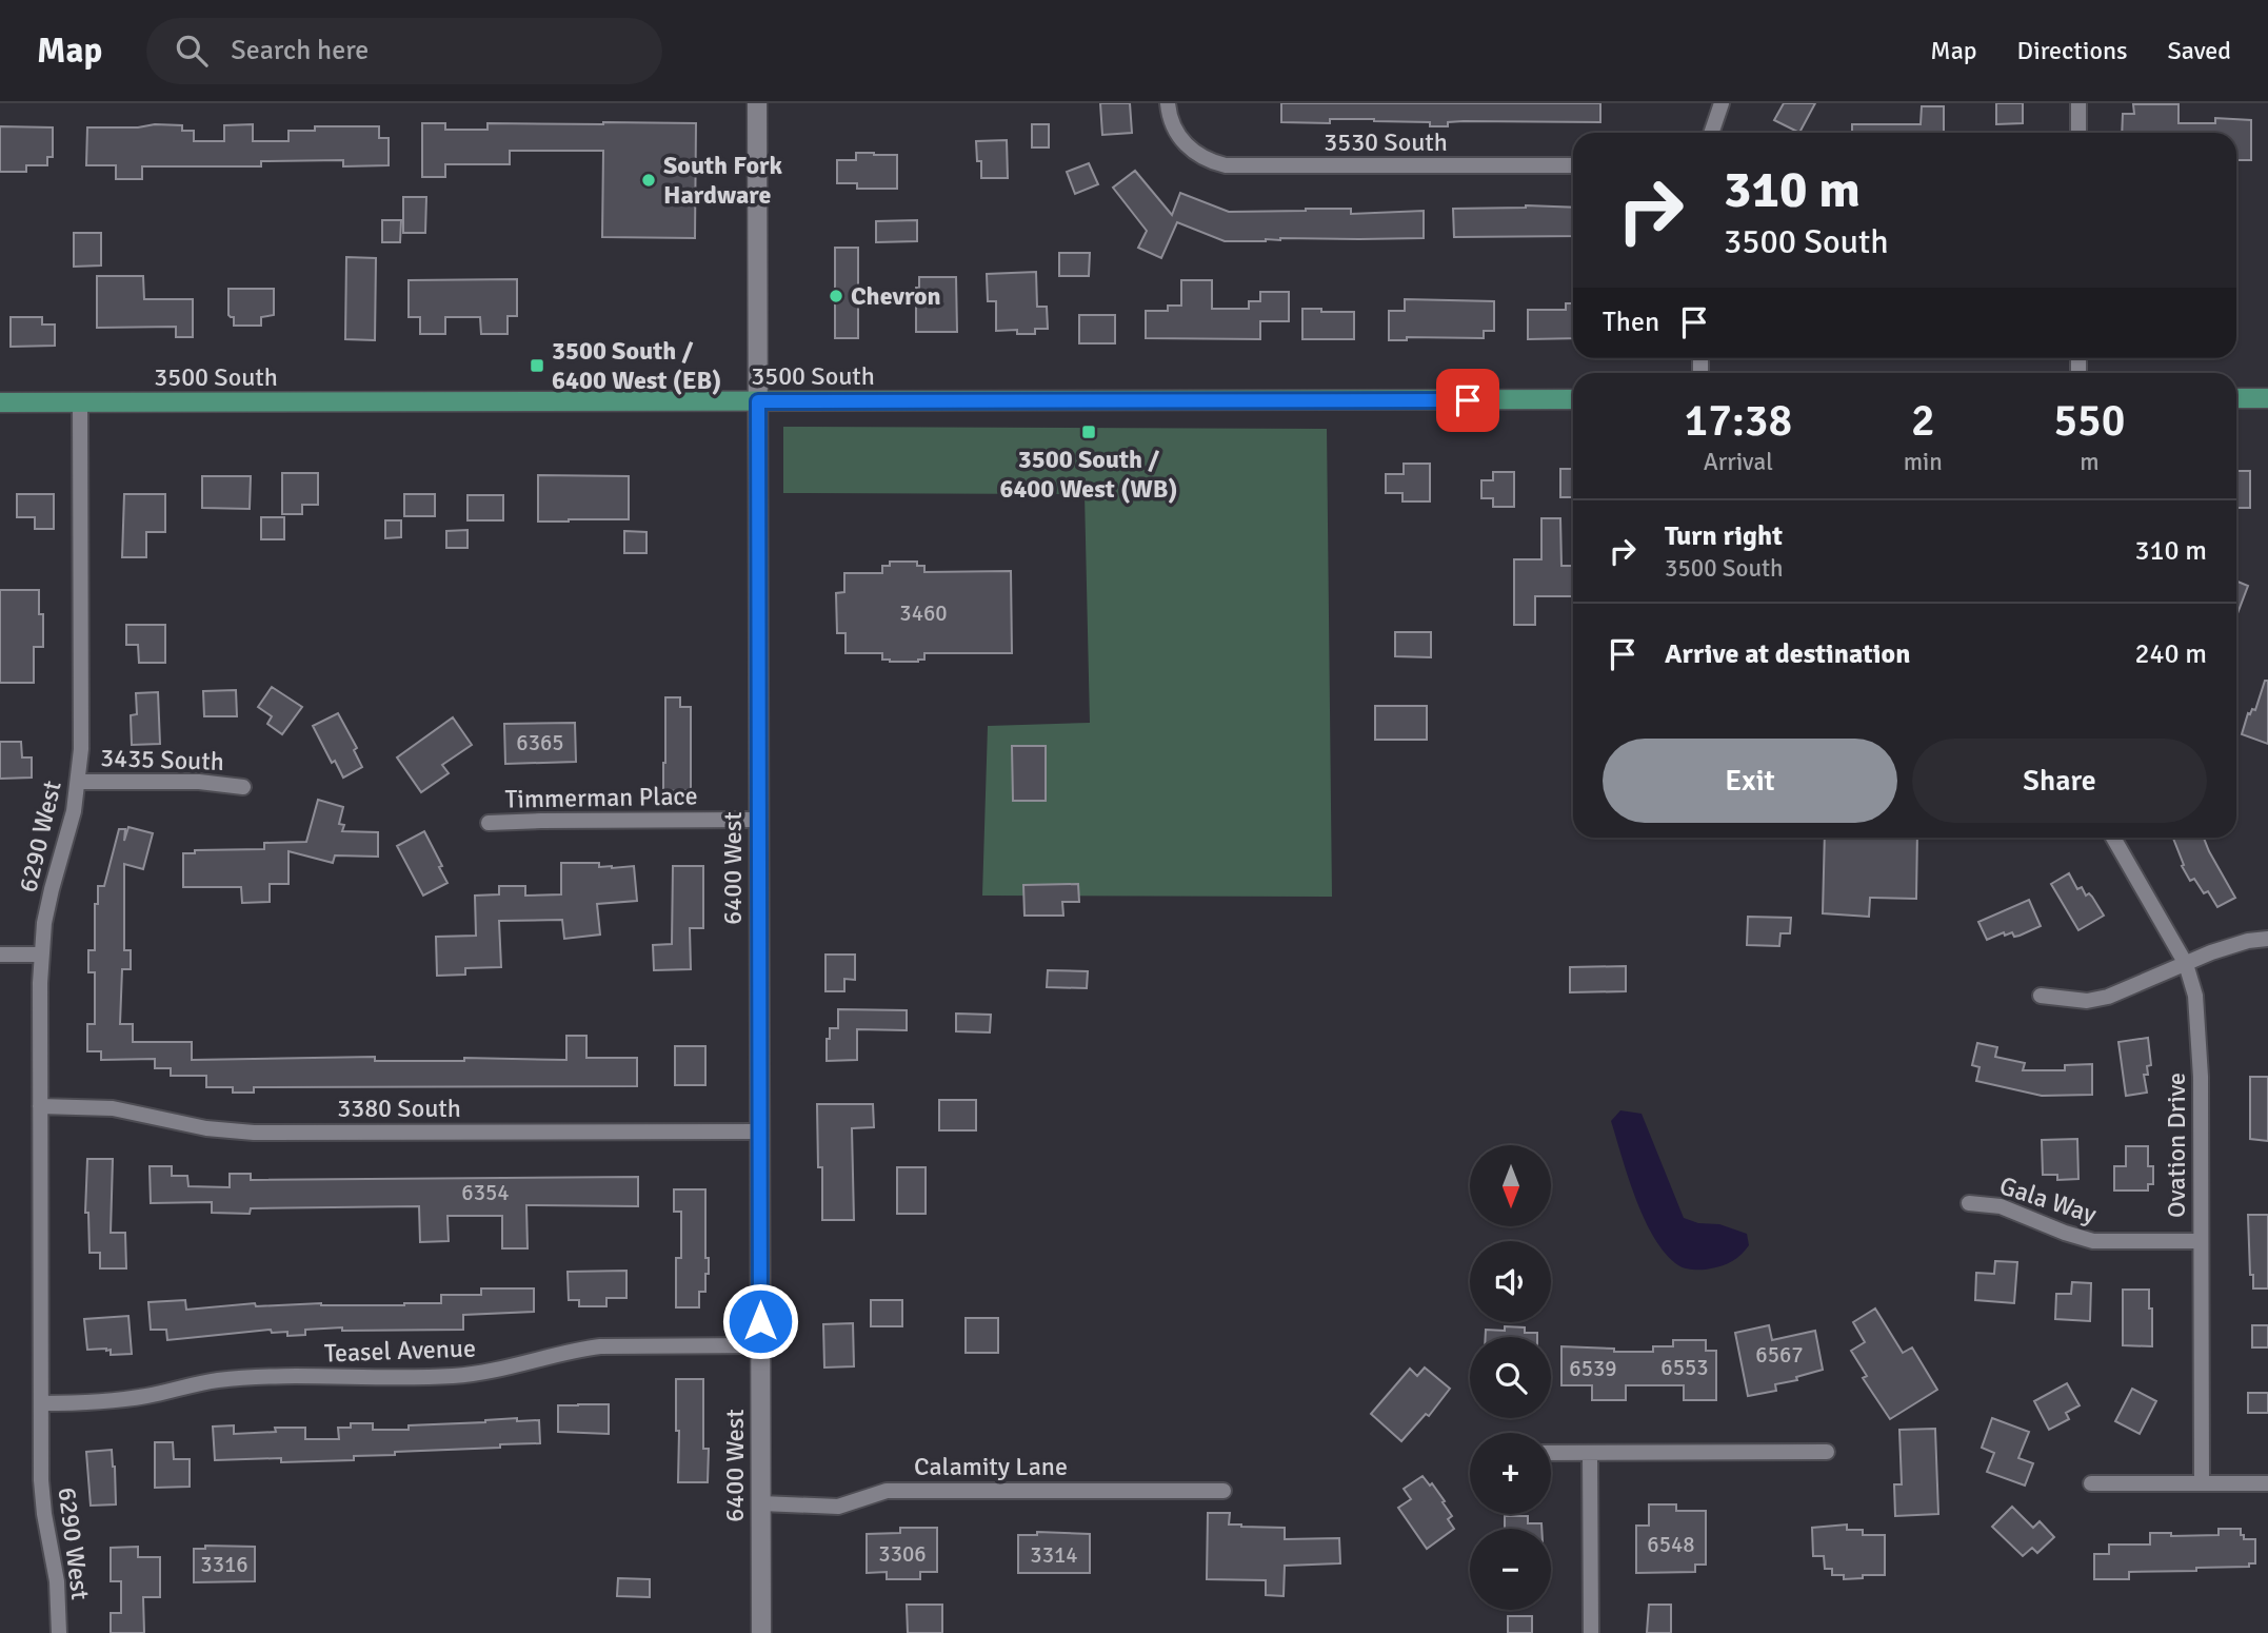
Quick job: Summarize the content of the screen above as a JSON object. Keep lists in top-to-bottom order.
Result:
{
  "streets": {
    "main road": ["3500 South"],
    "street": [
      "3530 South",
      "3435 South",
      "Timmerman Place",
      "6290 West",
      "6400 West",
      "3380 South",
      "Ovation Drive",
      "Gala Way",
      "Teasel Avenue",
      "Calamity Lane"
    ]
  },
  "crossings": [
    ["3500 South", "6290 West"],
    ["3500 South", "6400 West"],
    ["3435 South", "6290 West"],
    ["Timmerman Place", "6400 West"],
    ["6290 West", "3380 South"],
    ["6290 West", "Teasel Avenue"],
    ["6400 West", "3380 South"],
    ["6400 West", "Teasel Avenue"],
    ["6400 West", "Calamity Lane"],
    ["Ovation Drive", "Gala Way"]
  ],
  "places": {
    "other": ["South Fork Hardware", "Chevron"],
    "transit": ["3500 South / 6400 West (EB)", "3500 South / 6400 West (WB)"]
  },
  "house_numbers": [
    "3460",
    "6365",
    "6354",
    "6567",
    "6553",
    "6539",
    "6548",
    "3306",
    "3314",
    "3316"
  ],
  "north": "bottom",
  "page": {
    "header": "Map",
    "search": "Search here",
    "nav": ["Map", "Directions", "Saved"],
    "turn": ["310 m", "3500 South"],
    "then": "Then",
    "eta": [
      "17:38",
      "Arrival",
      "2",
      "min",
      "550",
      "m"
    ],
    "list": [
      {
        "name": "Turn right",
        "note": "3500 South",
        "value": "310 m"
      },
      {
        "name": "Arrive at destination",
        "value": "240 m"
      }
    ],
    "buttons": ["Exit", "Share"],
    "map_buttons": ["+", "−"]
  }
}
